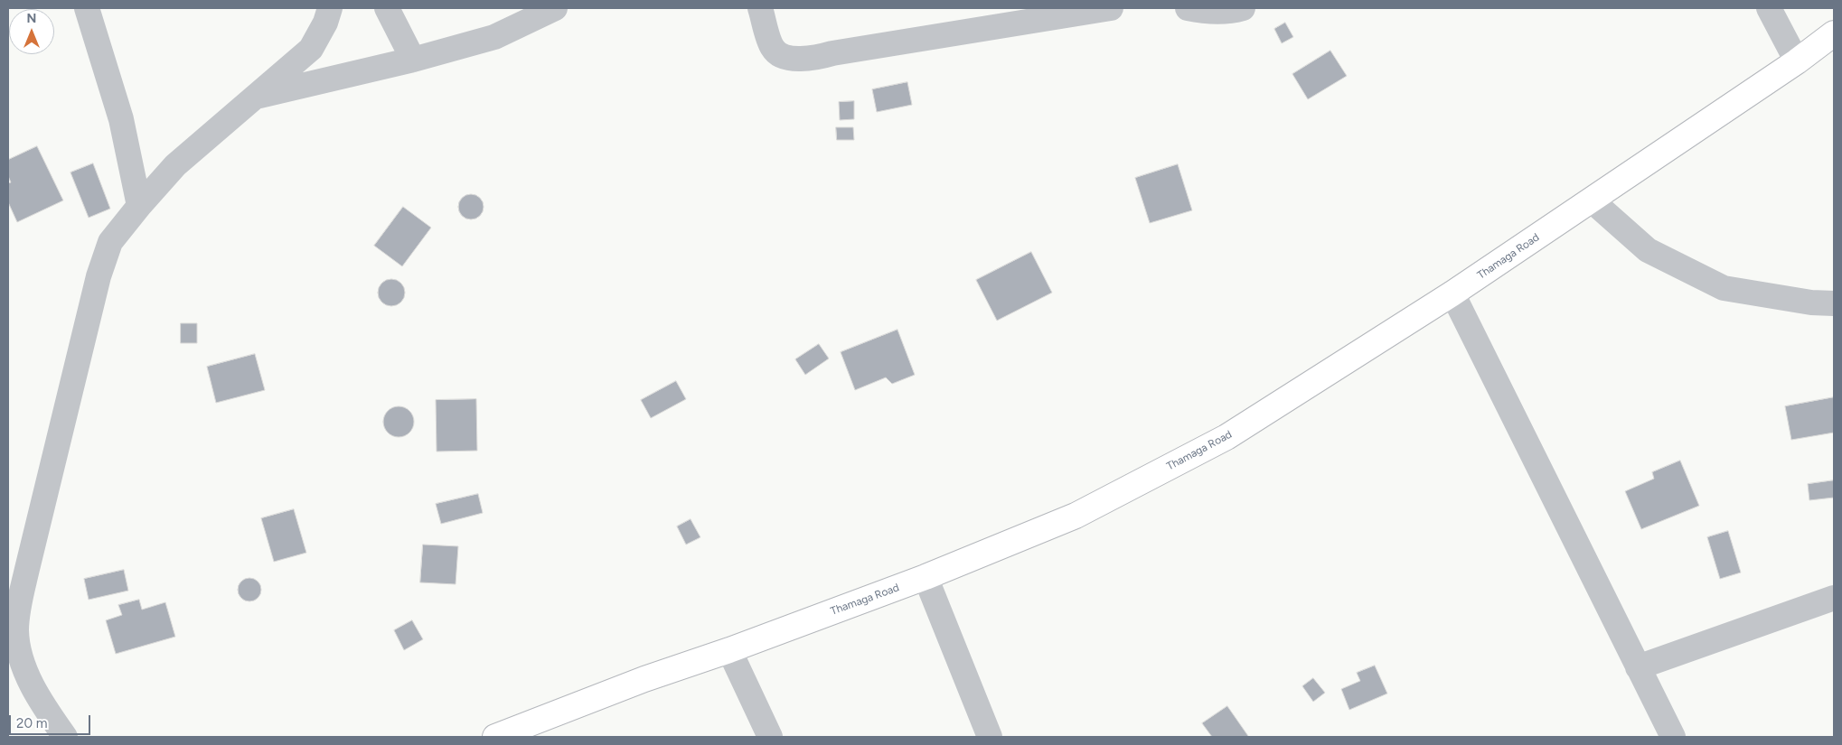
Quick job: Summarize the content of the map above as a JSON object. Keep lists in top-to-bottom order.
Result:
{
  "streets": {
    "main road": ["Thamaga Road"]
  },
  "scale_bar": "20 m",
  "north": "top"
}
